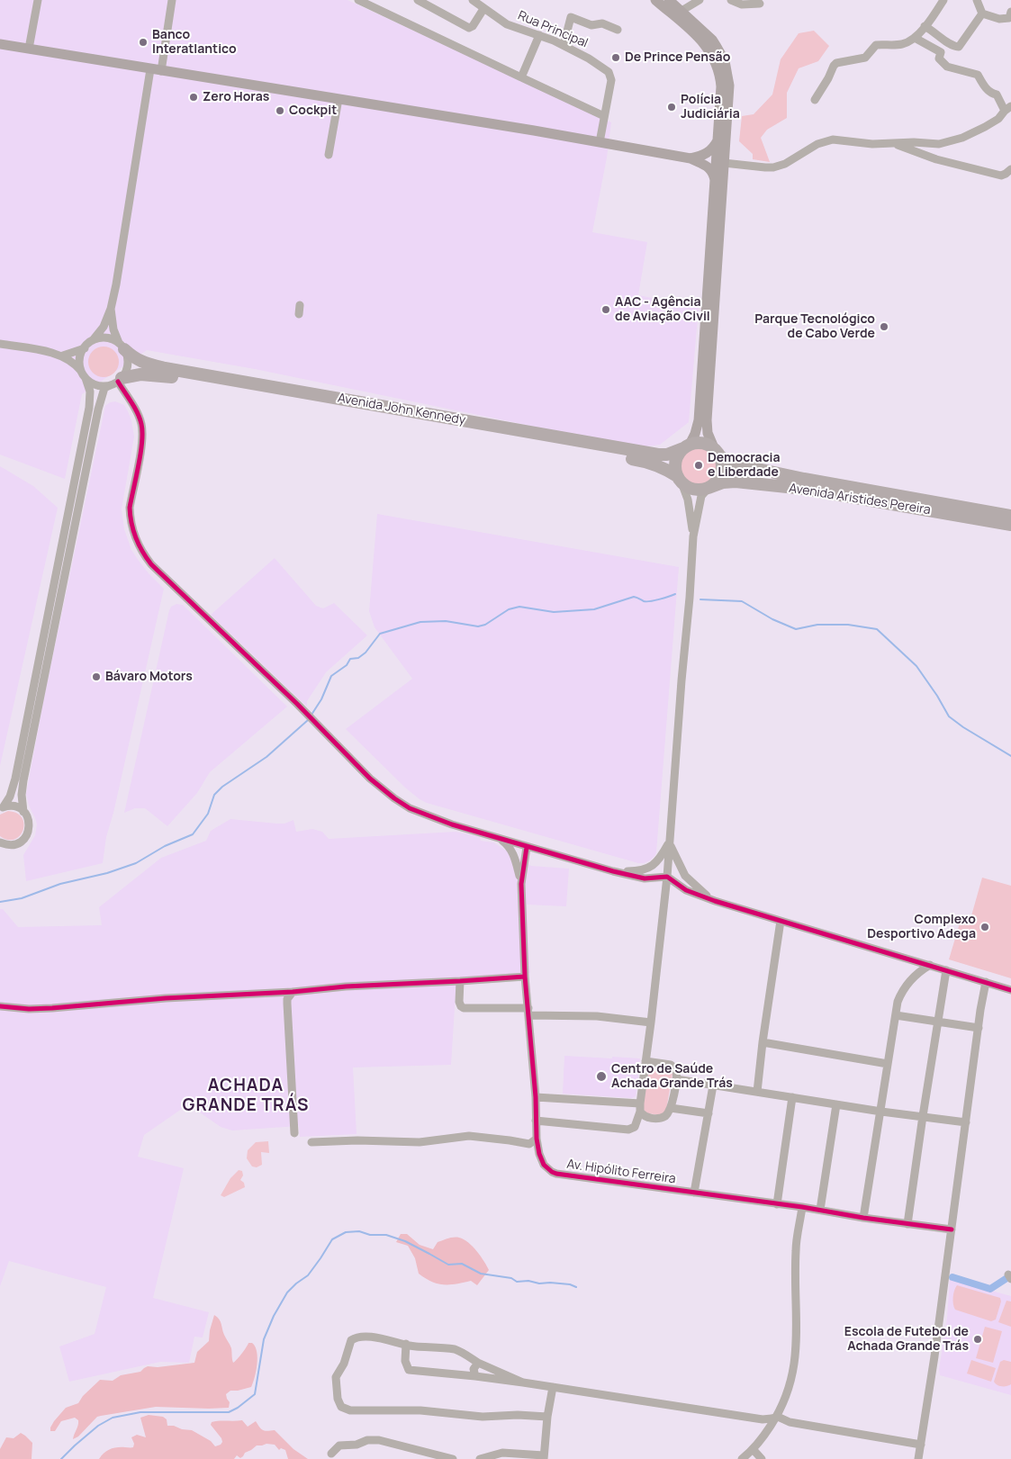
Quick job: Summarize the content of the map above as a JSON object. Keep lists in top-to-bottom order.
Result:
{
  "streets": {
    "highway": ["Avenida John Kennedy", "Avenida Aristides Pereira"],
    "street": ["Rua Principal", "Av. Hipólito Ferreira"]
  },
  "crossings": [
    ["Avenida John Kennedy", "Avenida Aristides Pereira"]
  ],
  "districts": ["ACHADA GRANDE TRÁS"],
  "places": [
    "Banco Interatlantico",
    "De Prince Pensão",
    "Zero Horas",
    "Polícia Judiciária",
    "Cockpit",
    "AAC - Agência de Aviação Civil",
    "Parque Tecnológico de Cabo Verde",
    "Democracia e Liberdade",
    "Bávaro Motors",
    "Complexo Desportivo Adega",
    "Centro de Saúde Achada Grande Trás",
    "Escola de Futebol de Achada Grande Trás"
  ]
}
